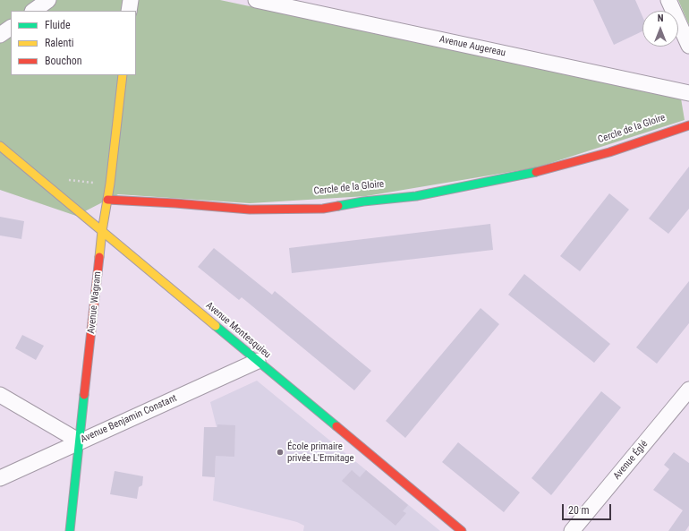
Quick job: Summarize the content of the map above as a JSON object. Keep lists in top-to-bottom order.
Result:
{
  "streets": {
    "street": [
      "Avenue Augereau",
      "Avenue Wagram",
      "Avenue Montesquieu",
      "Avenue Benjamin Constant",
      "Avenue Églé"
    ]
  },
  "crossings": [
    ["Avenue Wagram", "Avenue Montesquieu"],
    ["Avenue Wagram", "Avenue Benjamin Constant"],
    ["Avenue Montesquieu", "Avenue Benjamin Constant"]
  ],
  "places": ["École primaire privée L'Ermitage"],
  "legend": ["Fluide", "Ralenti", "Bouchon"],
  "scale_bar": "20 m",
  "north": "top"
}
